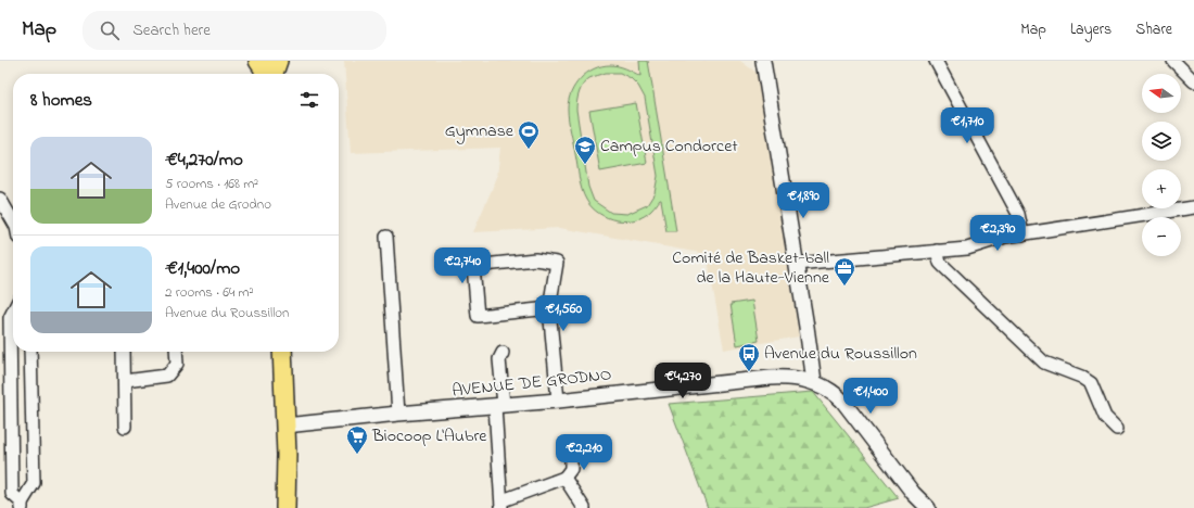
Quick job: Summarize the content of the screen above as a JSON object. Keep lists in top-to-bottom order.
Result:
{
  "streets": {
    "street": ["AVENUE DE GRODNO"]
  },
  "places": {
    "sports": ["Gymnase"],
    "school or university": ["Campus Condorcet"],
    "office": ["Comité de Basket-ball de la Haute-Vienne"],
    "bus stop": ["Avenue du Roussillon"],
    "supermarket": ["Biocoop L'Aubre"]
  },
  "north": "left",
  "page": {
    "header": "Map",
    "search": "Search here",
    "nav": ["Map", "Layers", "Share"],
    "map_buttons": ["+", "−"],
    "heading": "8 homes",
    "price": [
      "€1,710",
      "€1,890",
      "€2,390",
      "€2,740",
      "€1,560",
      "€4,270",
      "€1,400",
      "€2,210"
    ],
    "list": [
      {
        "name": "€4,270/mo",
        "note": "5 rooms · 168 m² · Avenue de Grodno"
      },
      {
        "name": "€1,400/mo",
        "note": "2 rooms · 64 m² · Avenue du Roussillon"
      }
    ]
  }
}
